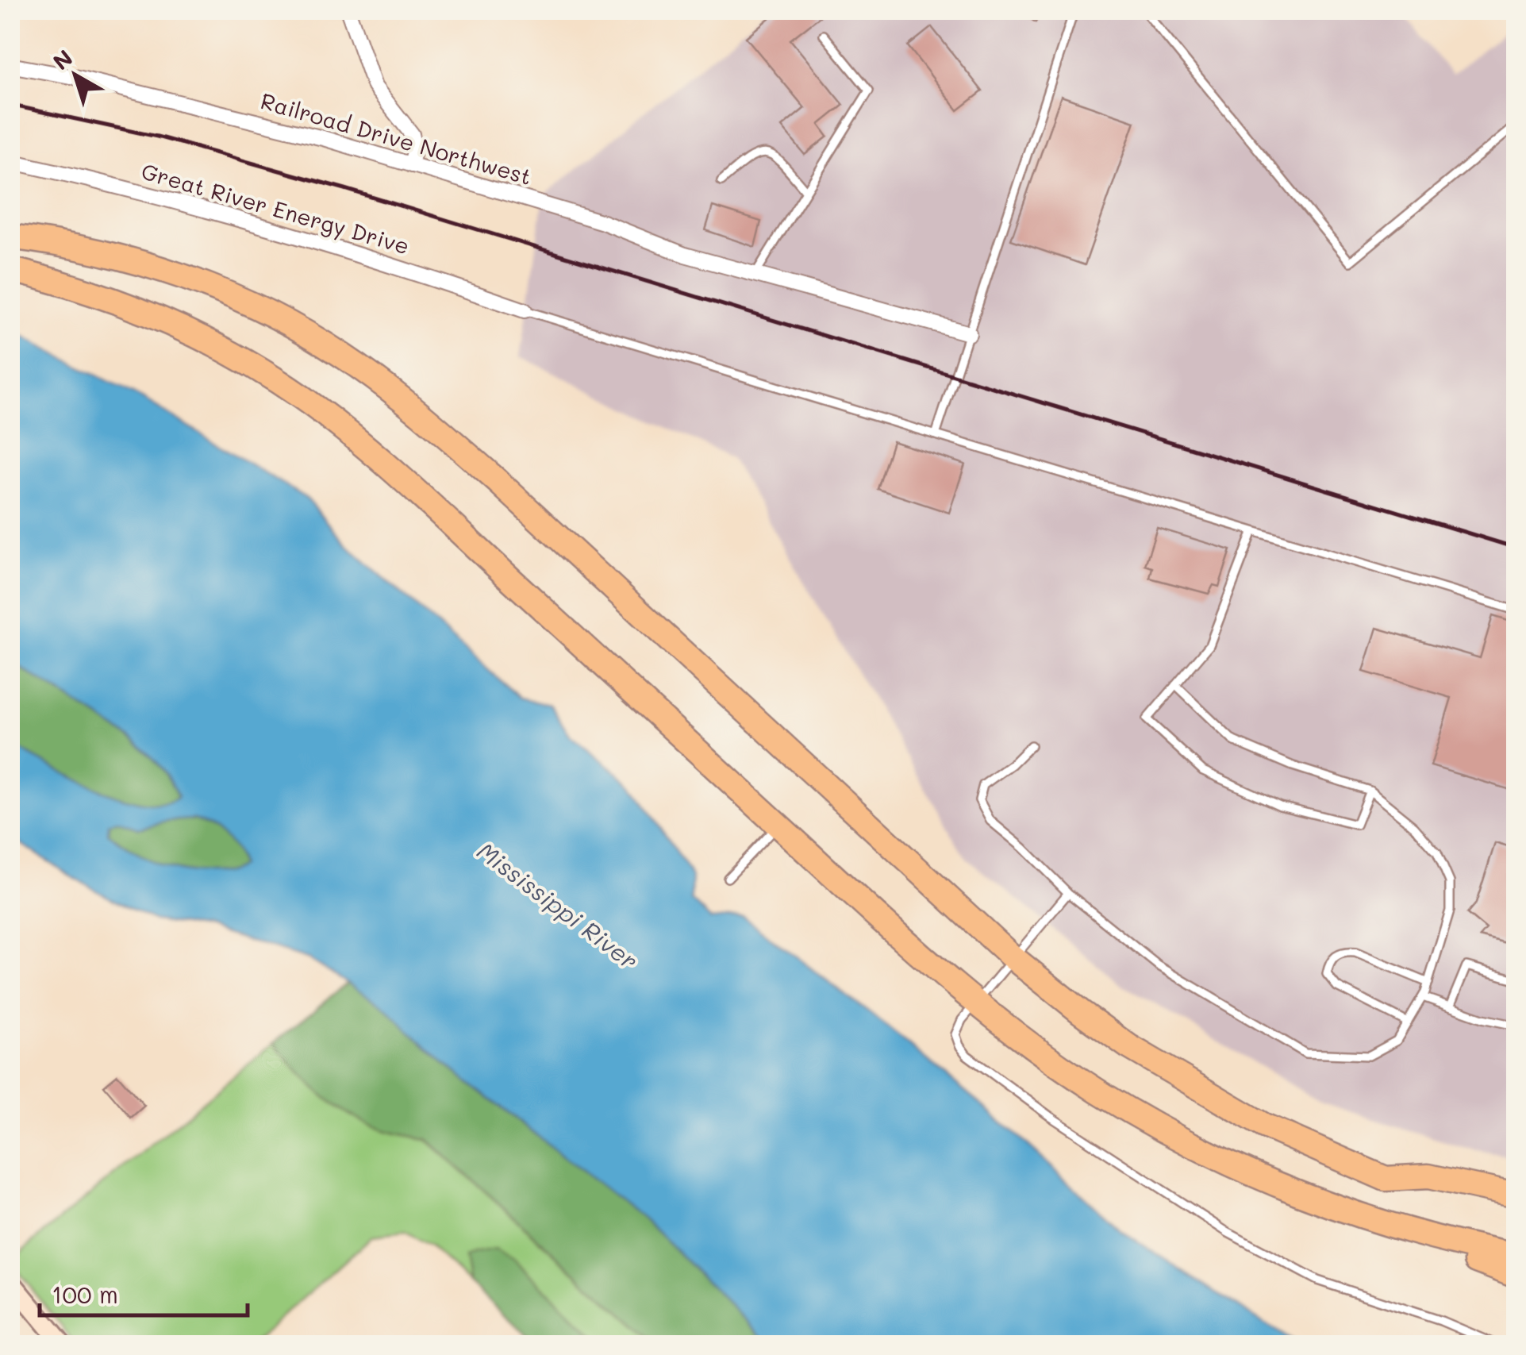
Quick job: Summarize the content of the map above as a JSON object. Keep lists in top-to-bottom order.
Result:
{
  "streets": {
    "street": ["Railroad Drive Northwest", "Great River Energy Drive"]
  },
  "water": ["Mississippi River"],
  "scale_bar": "100 m",
  "north": "top left"
}
